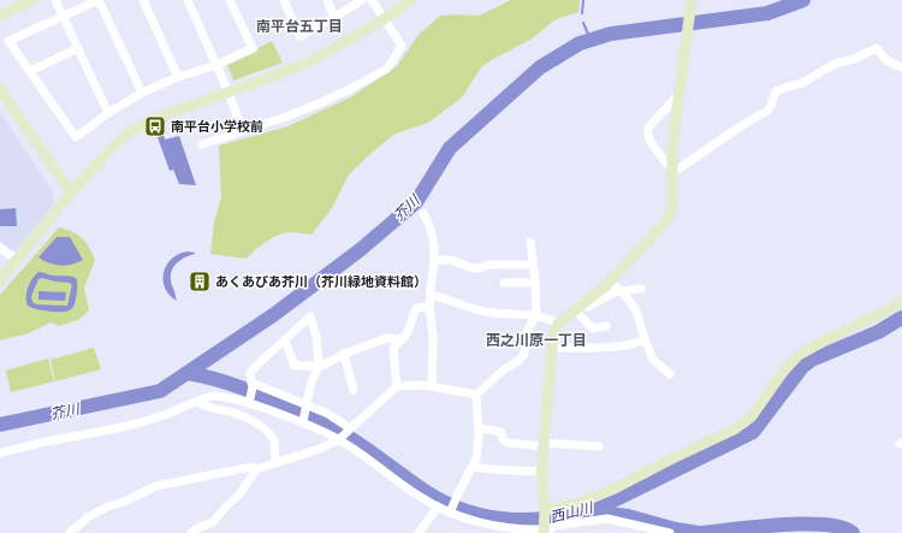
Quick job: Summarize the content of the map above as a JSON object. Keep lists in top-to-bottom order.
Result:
{
  "districts": ["南平台五丁目", "西之川原一丁目"],
  "water": ["芥川", "西山川"],
  "places": {
    "bus stop": ["南平台小学校前"],
    "building": ["あくあぴあ芥川（芥川緑地資料館）"]
  }
}
